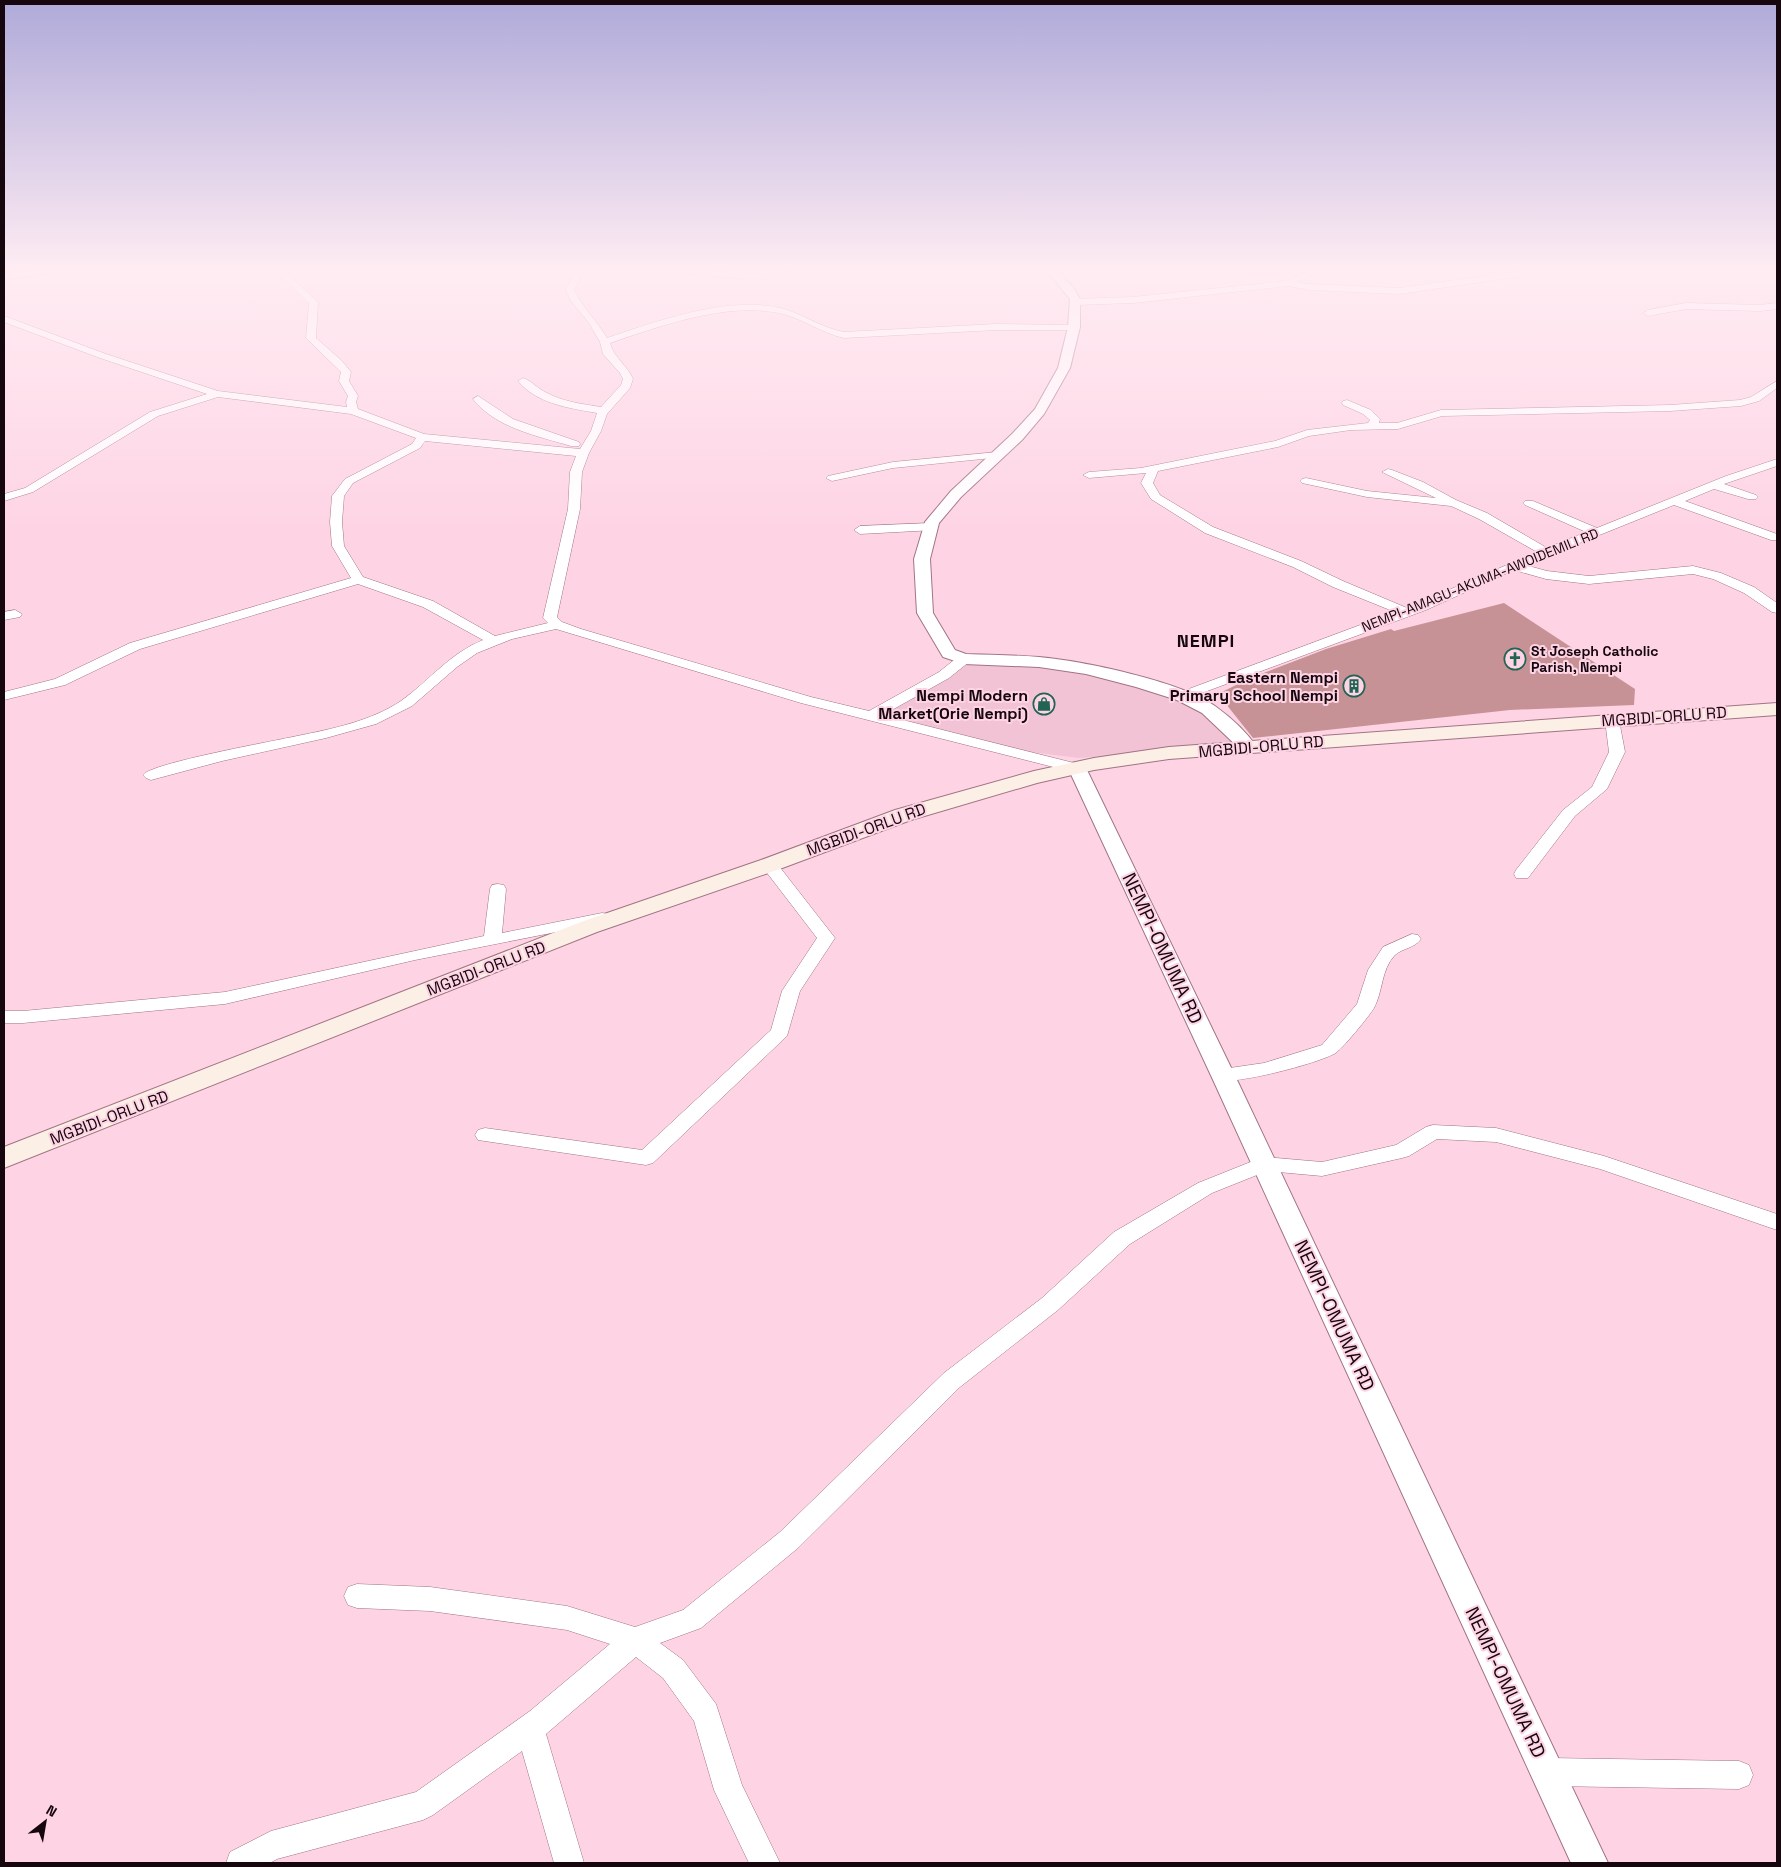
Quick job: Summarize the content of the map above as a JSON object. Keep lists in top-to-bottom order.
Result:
{
  "streets": {
    "main road": ["MGBIDI-ORLU RD"],
    "street": ["NEMPI-AMAGU-AKUMA-AWOIDEMILI RD", "NEMPI-OMUMA RD"]
  },
  "crossings": [
    ["MGBIDI-ORLU RD", "NEMPI-OMUMA RD"]
  ],
  "districts": ["NEMPI"],
  "places": {
    "church": ["St Joseph Catholic Parish, Nempi"],
    "building": ["Eastern Nempi Primary School Nempi"],
    "shop": ["Nempi Modern Market(Orie Nempi)"]
  },
  "north": "top right"
}
